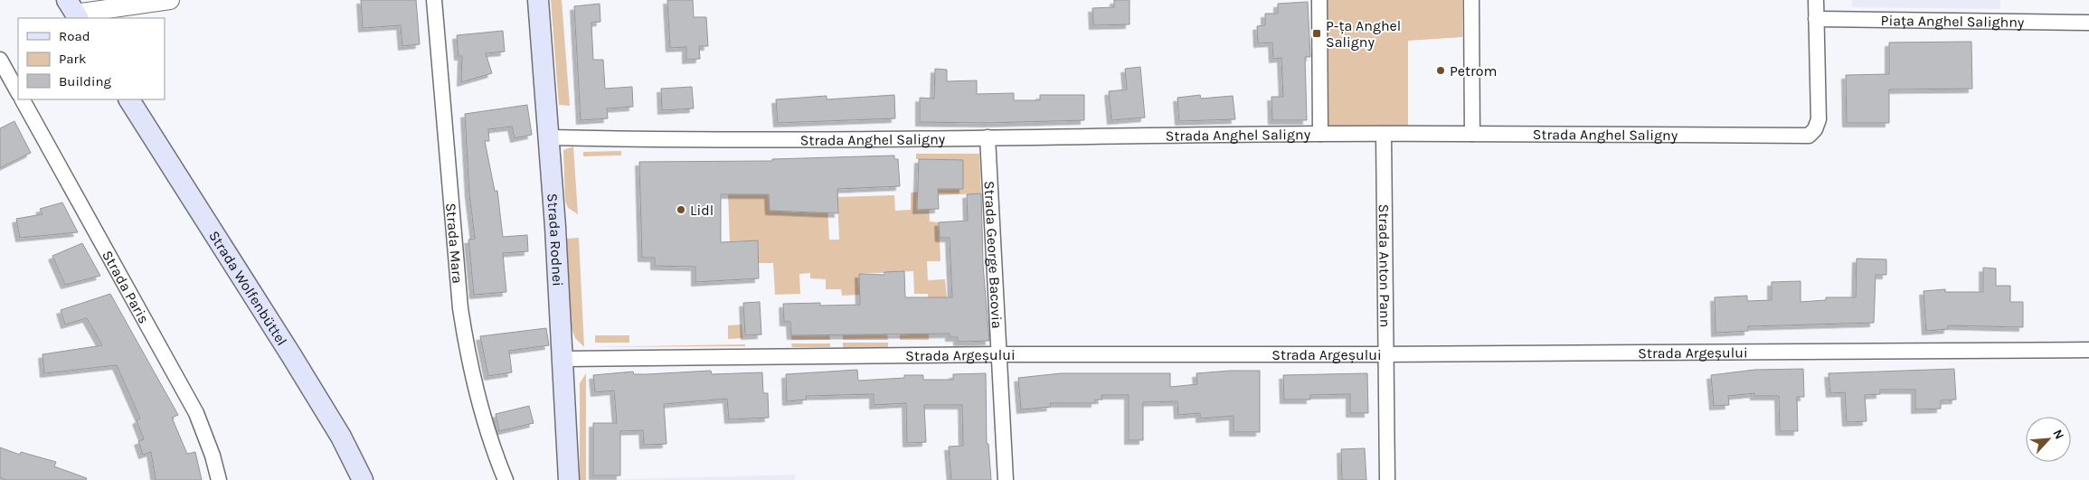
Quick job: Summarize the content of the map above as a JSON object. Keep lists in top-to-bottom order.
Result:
{
  "streets": {
    "main road": ["Strada Rodnei", "Strada Wolfenbüttel"],
    "street": [
      "Piața Anghel Salighny",
      "Strada Anghel Saligny",
      "Strada Mara",
      "Strada George Bacovia",
      "Strada Anton Pann",
      "Strada Paris",
      "Strada Argeșului"
    ]
  },
  "crossings": [
    ["Piața Anghel Salighny", "Strada Anghel Saligny"],
    ["Strada Anghel Saligny", "Strada Rodnei"],
    ["Strada Anghel Saligny", "Strada George Bacovia"],
    ["Strada Anghel Saligny", "Strada Anton Pann"],
    ["Strada Rodnei", "Strada Argeșului"],
    ["Strada George Bacovia", "Strada Argeșului"],
    ["Strada Anton Pann", "Strada Argeșului"]
  ],
  "places": {
    "transit": ["P-ța Anghel Saligny"],
    "other": ["Petrom", "Lidl"]
  },
  "legend": ["Road", "Park", "Building"],
  "north": "top right"
}
